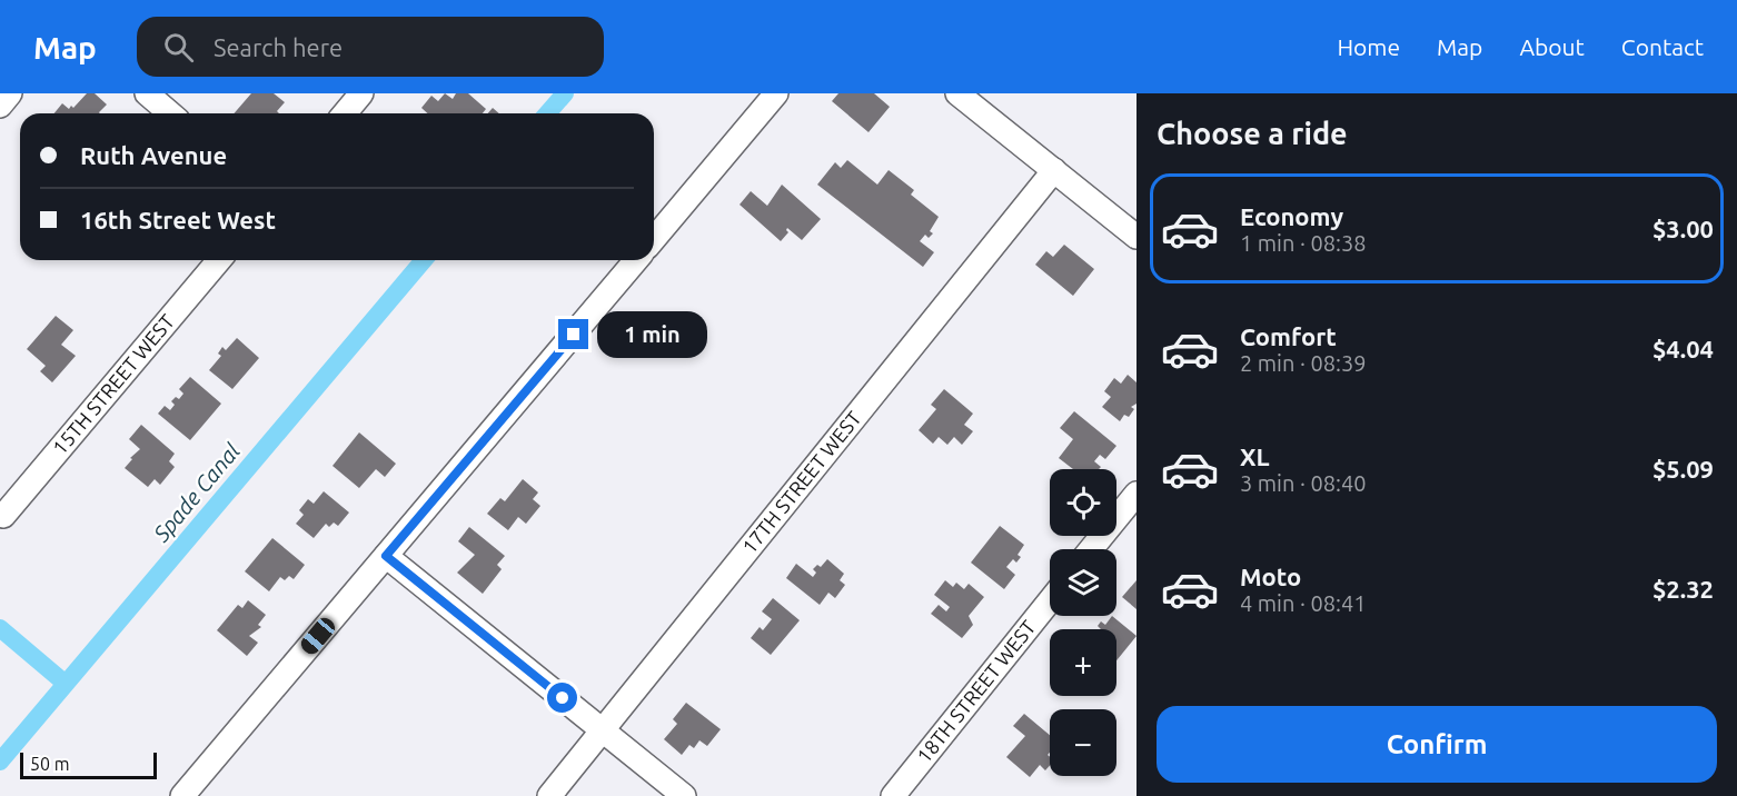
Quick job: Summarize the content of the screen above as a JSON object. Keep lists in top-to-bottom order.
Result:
{
  "streets": {
    "street": ["15TH STREET WEST", "17TH STREET WEST", "18TH STREET WEST"]
  },
  "water": ["Spade Canal"],
  "scale_bar": "50 m",
  "page": {
    "header": "Map",
    "search": "Search here",
    "nav": [
      "Home",
      "Map",
      "About",
      "Contact"
    ],
    "heading": "Choose a ride",
    "banner": ["Ruth Avenue", "16th Street West"],
    "list": [
      {
        "name": "Economy",
        "note": "1 min · 08:38",
        "value": "$3.00"
      },
      {
        "name": "Comfort",
        "note": "2 min · 08:39",
        "value": "$4.04"
      },
      {
        "name": "XL",
        "note": "3 min · 08:40",
        "value": "$5.09"
      },
      {
        "name": "Moto",
        "note": "4 min · 08:41",
        "value": "$2.32"
      }
    ],
    "bubble": "1 min",
    "map_buttons": ["+", "−"],
    "buttons": "Confirm",
    "scale": "50 m"
  }
}
